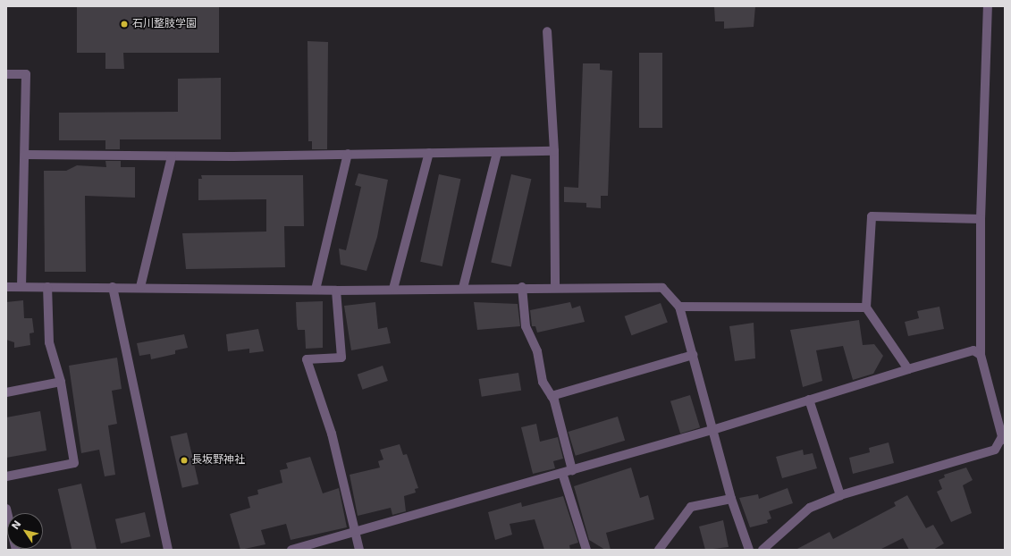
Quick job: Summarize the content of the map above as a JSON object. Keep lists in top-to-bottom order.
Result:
{
  "places": ["石川整肢学園", "長坂野神社"],
  "north": "top left"
}
